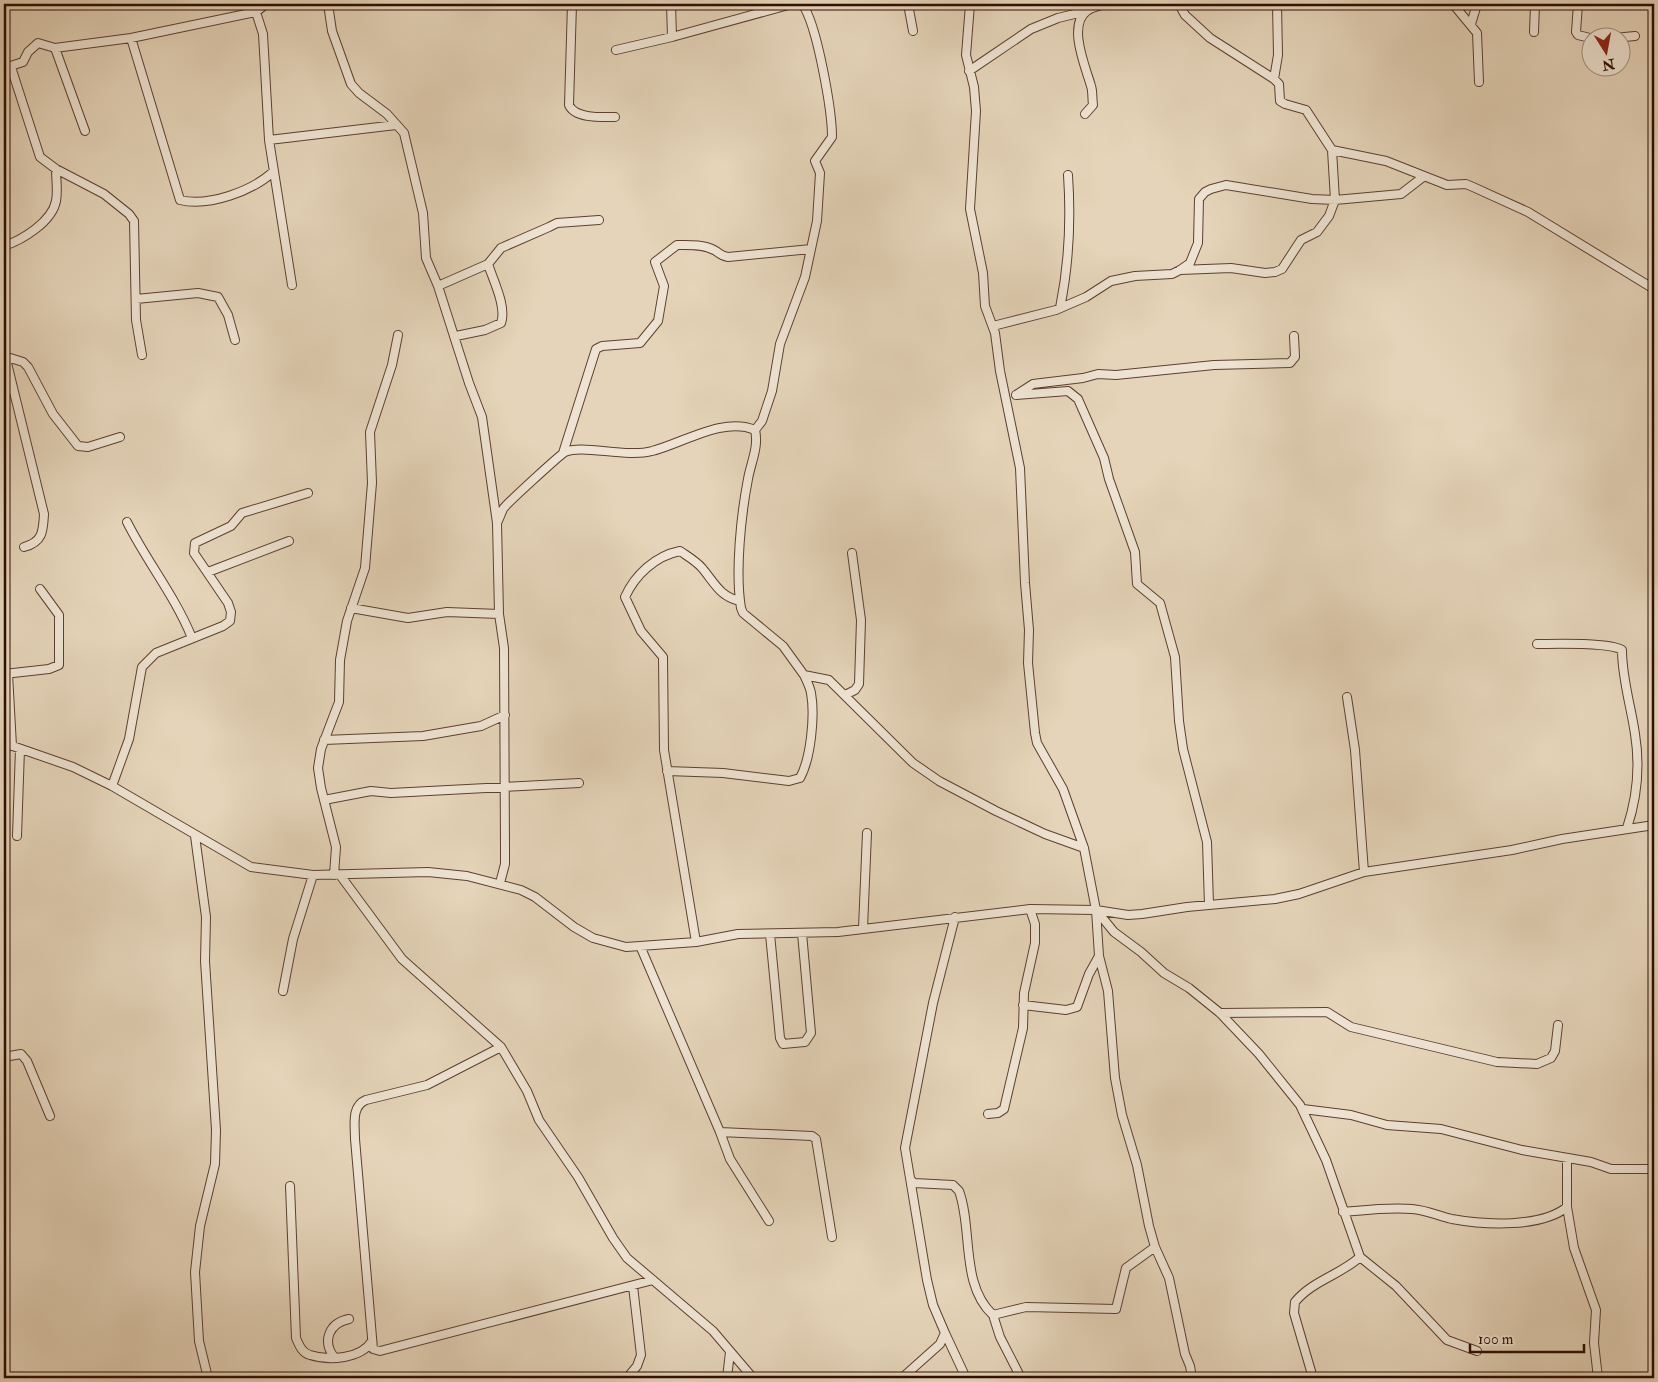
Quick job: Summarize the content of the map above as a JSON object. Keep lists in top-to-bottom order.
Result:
{
  "scale_bar": "100 m",
  "north": "bottom"
}
